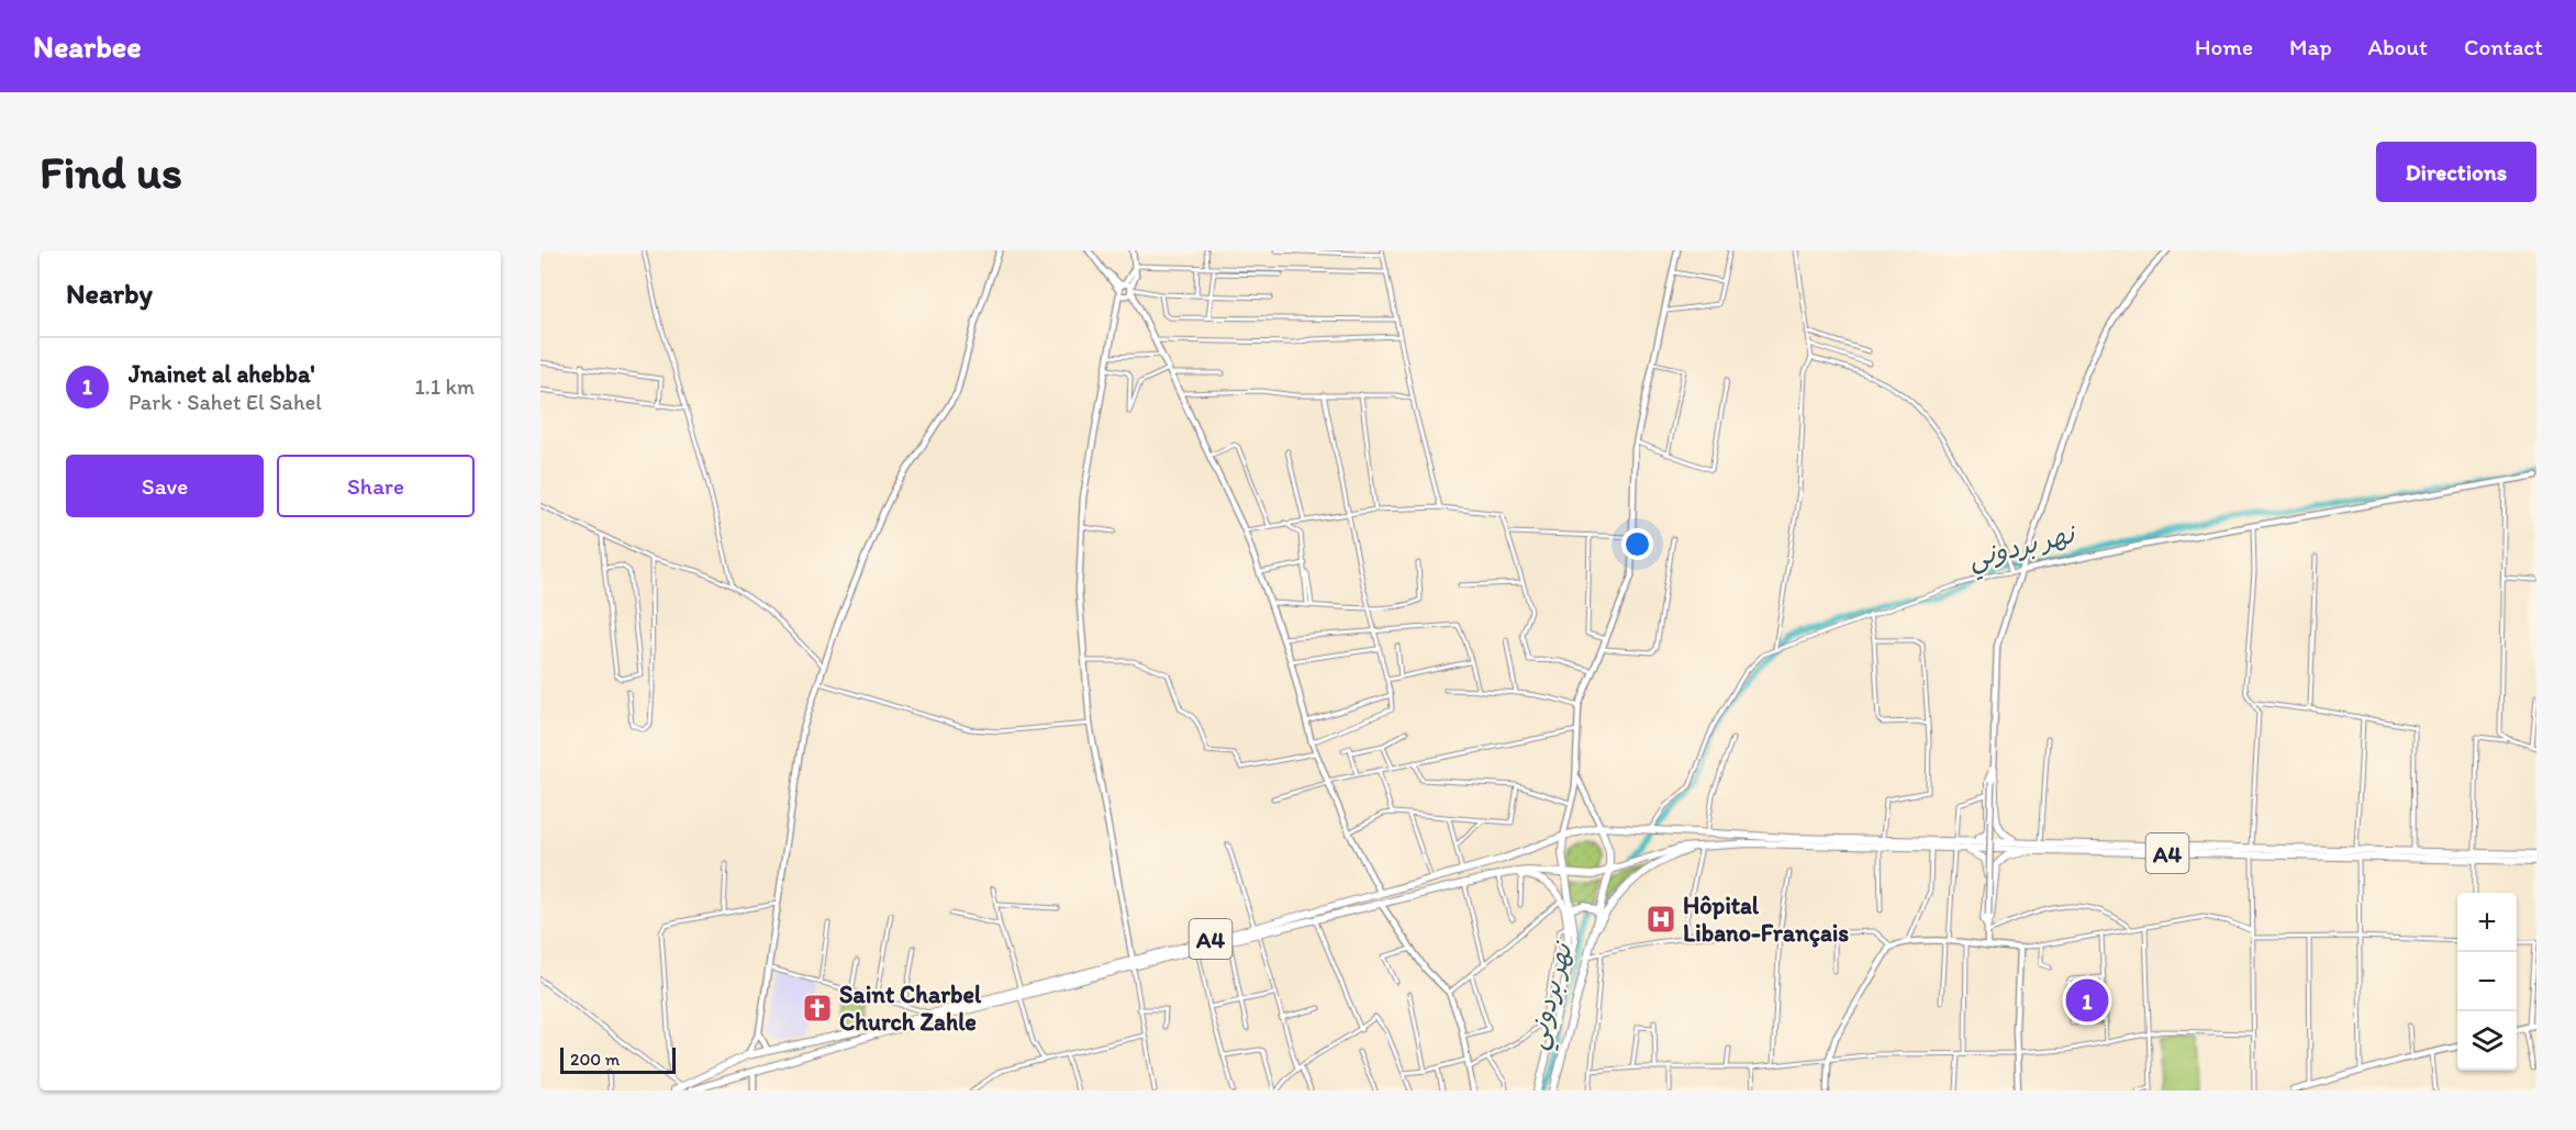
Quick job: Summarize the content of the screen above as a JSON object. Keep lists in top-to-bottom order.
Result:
{
  "streets": {
    "highway": ["A4"]
  },
  "water": ["نهر بردوني"],
  "places": {
    "hospital": ["Hôpital Libano-Français"],
    "church": ["Saint Charbel Church Zahle"]
  },
  "scale_bar": "200 m",
  "page": {
    "header": "Nearbee",
    "nav": [
      "Home",
      "Map",
      "About",
      "Contact"
    ],
    "buttons": [
      "Directions",
      ["Save", "Share"]
    ],
    "title": "Find us",
    "heading": "Nearby",
    "list": [
      {
        "mark": "1",
        "name": "Jnainet al ahebba'",
        "note": "Park · Sahet El Sahel",
        "value": "1.1 km"
      }
    ],
    "map_buttons": ["+", "−"],
    "pins": "1",
    "scale": "200 m"
  }
}
